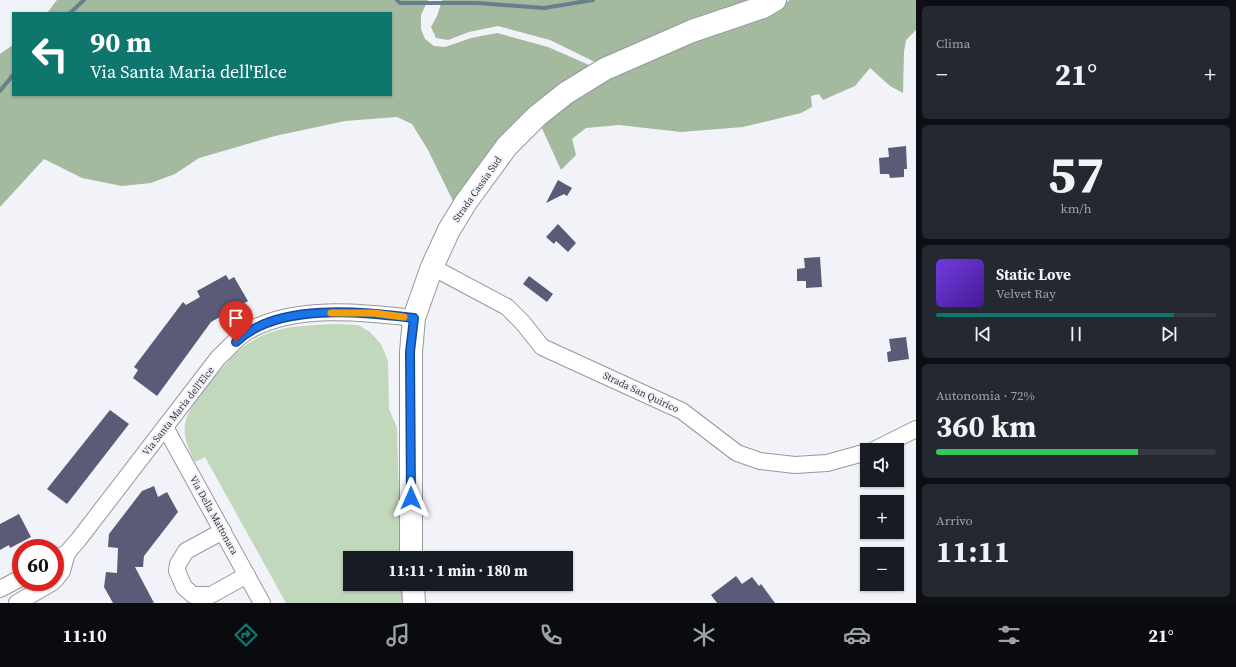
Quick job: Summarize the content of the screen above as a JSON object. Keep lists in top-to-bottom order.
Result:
{
  "streets": {
    "main road": ["Strada Cassia Sud"],
    "street": ["Strada San Quirico", "Via Santa Maria dell'Elce", "Via Della Mattonara"]
  },
  "crossings": [
    ["Strada Cassia Sud", "Strada San Quirico"],
    ["Strada Cassia Sud", "Via Santa Maria dell'Elce"],
    ["Via Santa Maria dell'Elce", "Via Della Mattonara"]
  ],
  "page": {
    "tile": [
      "Clima",
      ["57", "km/h"],
      ["Autonomia · 72%", "360 km"],
      ["Arrivo", "11:11"]
    ],
    "turn": ["90 m", "Via Santa Maria dell'Elce"],
    "heat": ["−", "21°", "+"],
    "song": ["Static Love", "Velvet Ray"],
    "map_buttons": ["+", "−"],
    "limit": "60",
    "trip": "11:11 · 1 min · 180 m",
    "tabs": ["11:10", "21°"]
  }
}
